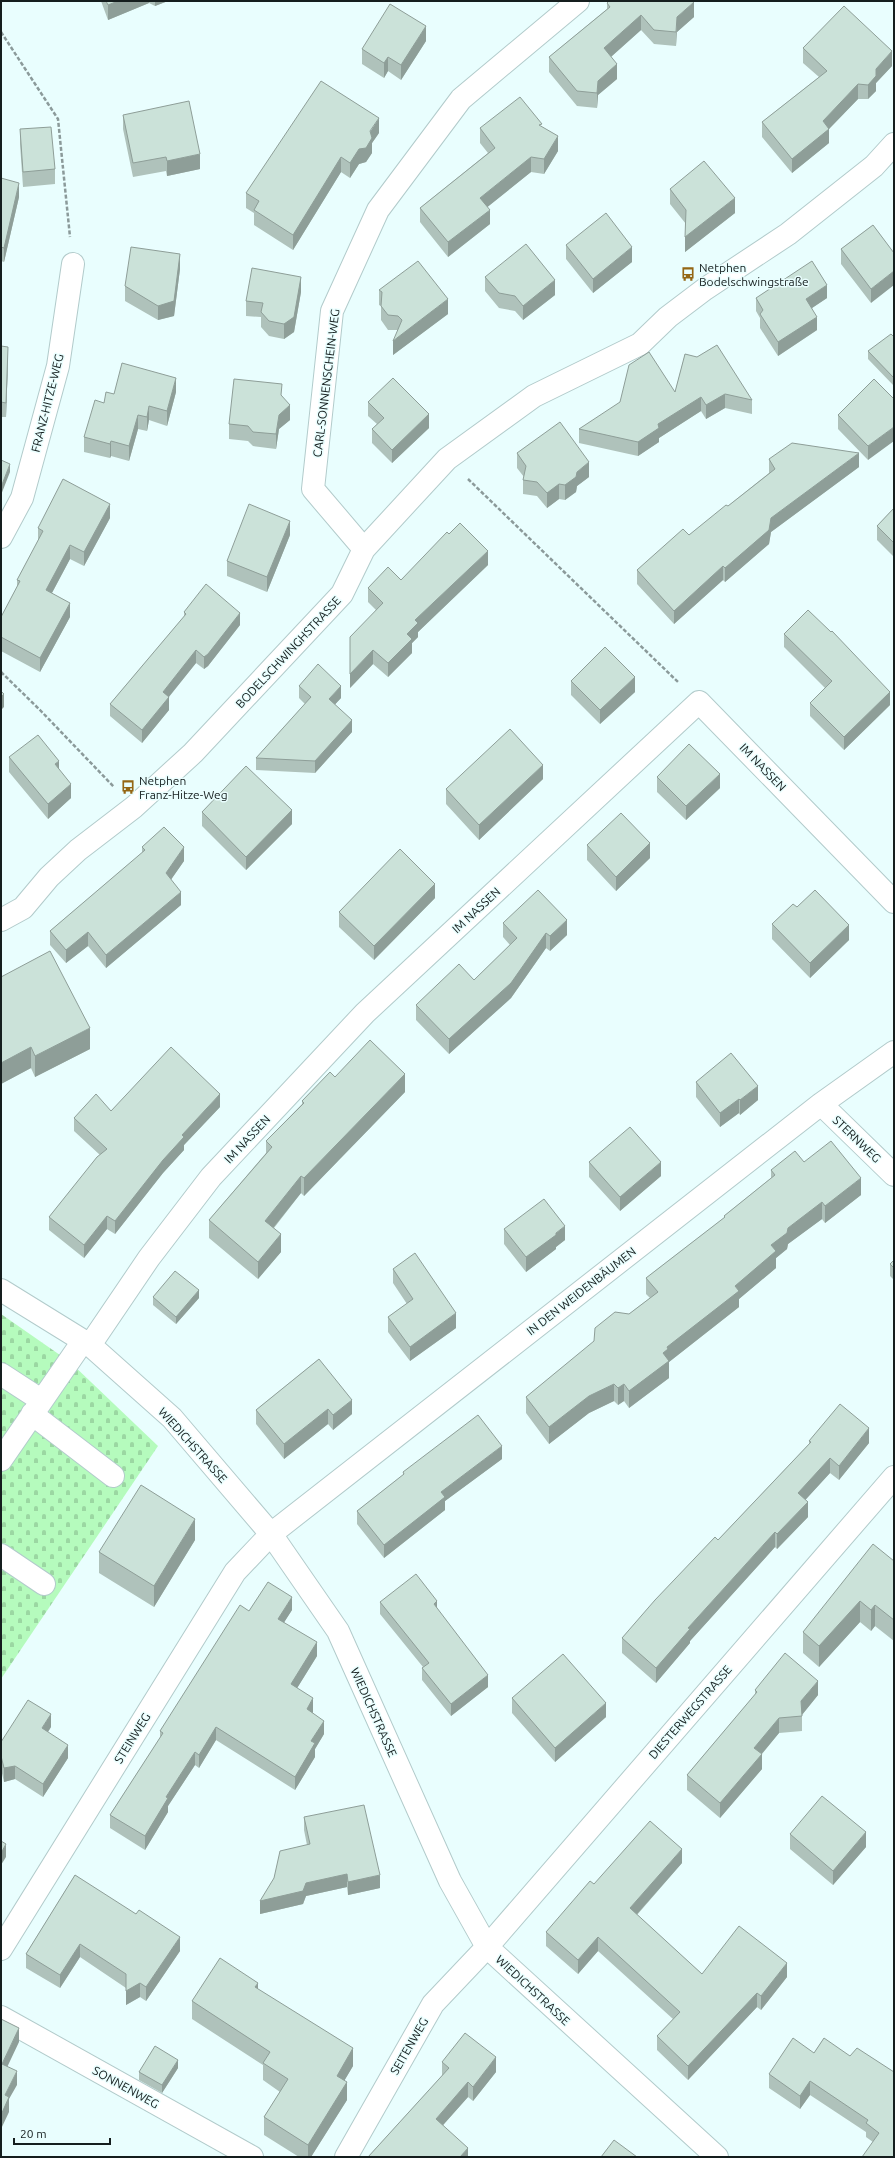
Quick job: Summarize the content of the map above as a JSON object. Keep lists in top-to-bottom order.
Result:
{
  "streets": {
    "street": [
      "CARL-SONNENSCHEIN-WEG",
      "FRANZ-HITZE-WEG",
      "BODELSCHWINGHSTRASSE",
      "IM NASSEN",
      "STERNWEG",
      "IN DEN WEIDENBÄUMEN",
      "WIEDICHSTRASSE",
      "DIESTERWEGSTRASSE",
      "STEINWEG",
      "SEITENWEG",
      "SONNENWEG"
    ]
  },
  "crossings": [
    ["CARL-SONNENSCHEIN-WEG", "BODELSCHWINGHSTRASSE"],
    ["IM NASSEN", "WIEDICHSTRASSE"],
    ["STERNWEG", "IN DEN WEIDENBÄUMEN"],
    ["IN DEN WEIDENBÄUMEN", "WIEDICHSTRASSE"],
    ["IN DEN WEIDENBÄUMEN", "STEINWEG"],
    ["WIEDICHSTRASSE", "DIESTERWEGSTRASSE"],
    ["WIEDICHSTRASSE", "STEINWEG"],
    ["WIEDICHSTRASSE", "SEITENWEG"],
    ["DIESTERWEGSTRASSE", "SEITENWEG"]
  ],
  "places": {
    "bus stop": ["Netphen Bodelschwingstraße", "Netphen Franz-Hitze-Weg"]
  },
  "scale_bar": "20 m"
}
